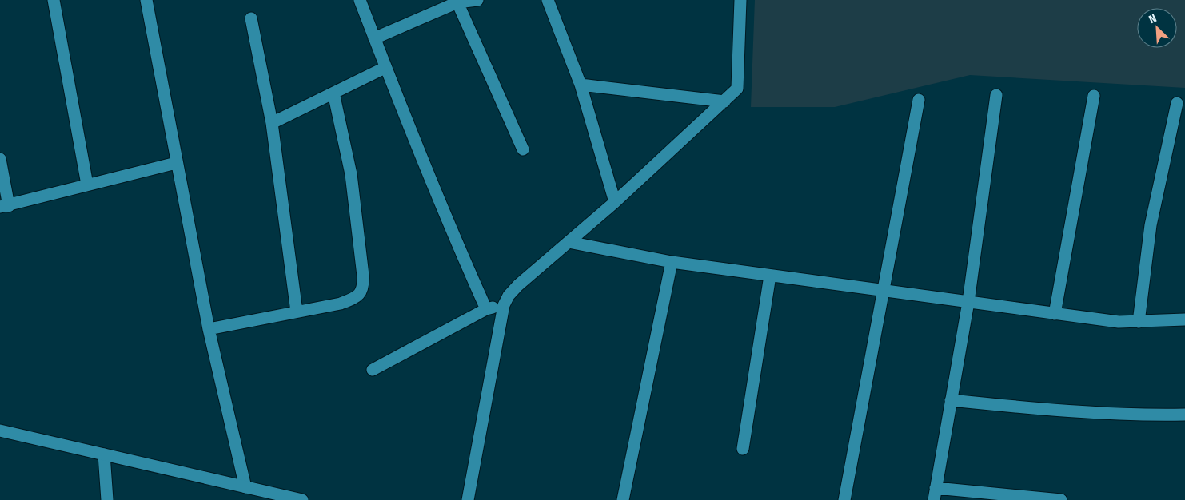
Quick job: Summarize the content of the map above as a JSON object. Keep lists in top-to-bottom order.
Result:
{
  "north": "top left"
}
